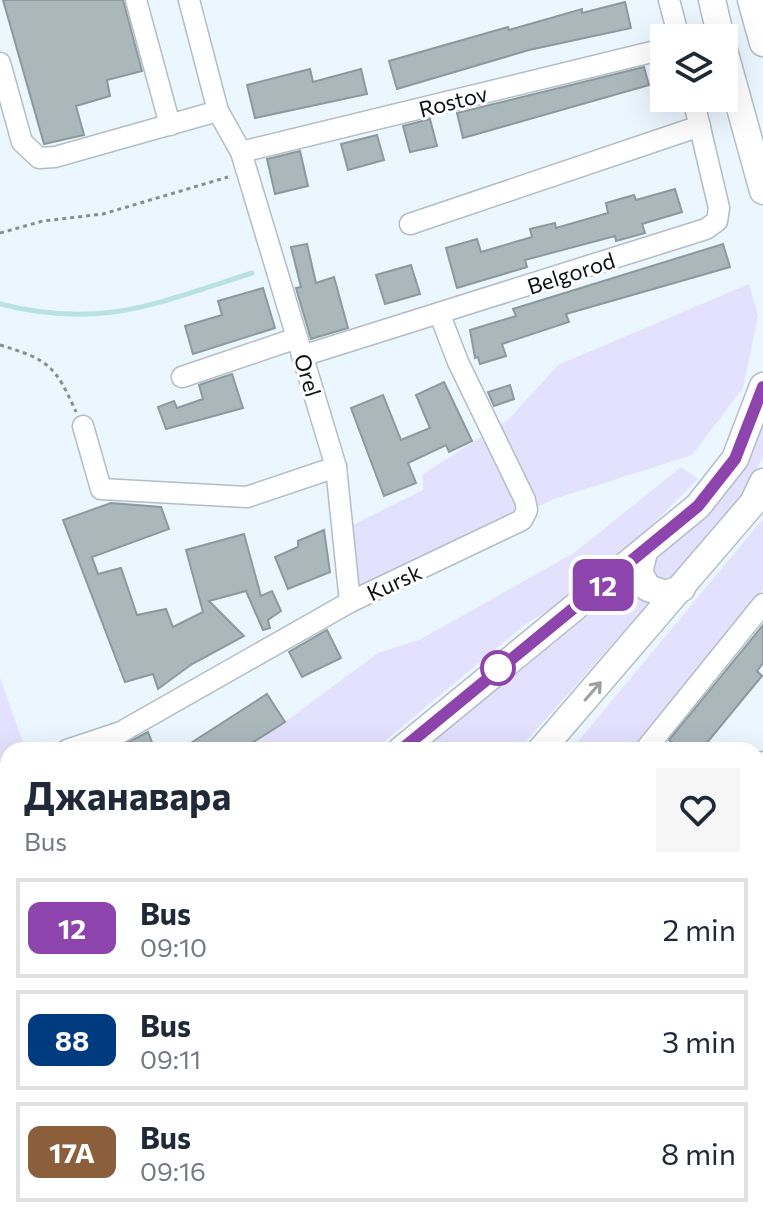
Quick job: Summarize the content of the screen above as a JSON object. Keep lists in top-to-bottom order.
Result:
{
  "streets": {
    "street": [
      "Rostov",
      "Belgorod",
      "Orel",
      "Kursk"
    ]
  },
  "crossings": [
    ["Rostov", "Orel"],
    ["Belgorod", "Orel"],
    ["Belgorod", "Kursk"],
    ["Orel", "Kursk"]
  ],
  "lines": ["bus line 12"],
  "page": {
    "on_map": "12",
    "heading": ["Джанавара", "Bus"],
    "list": [
      {
        "mark": "12",
        "name": "Bus",
        "note": "09:10",
        "value": "2 min"
      },
      {
        "mark": "88",
        "name": "Bus",
        "note": "09:11",
        "value": "3 min"
      },
      {
        "mark": "17А",
        "name": "Bus",
        "note": "09:16",
        "value": "8 min"
      }
    ]
  }
}
